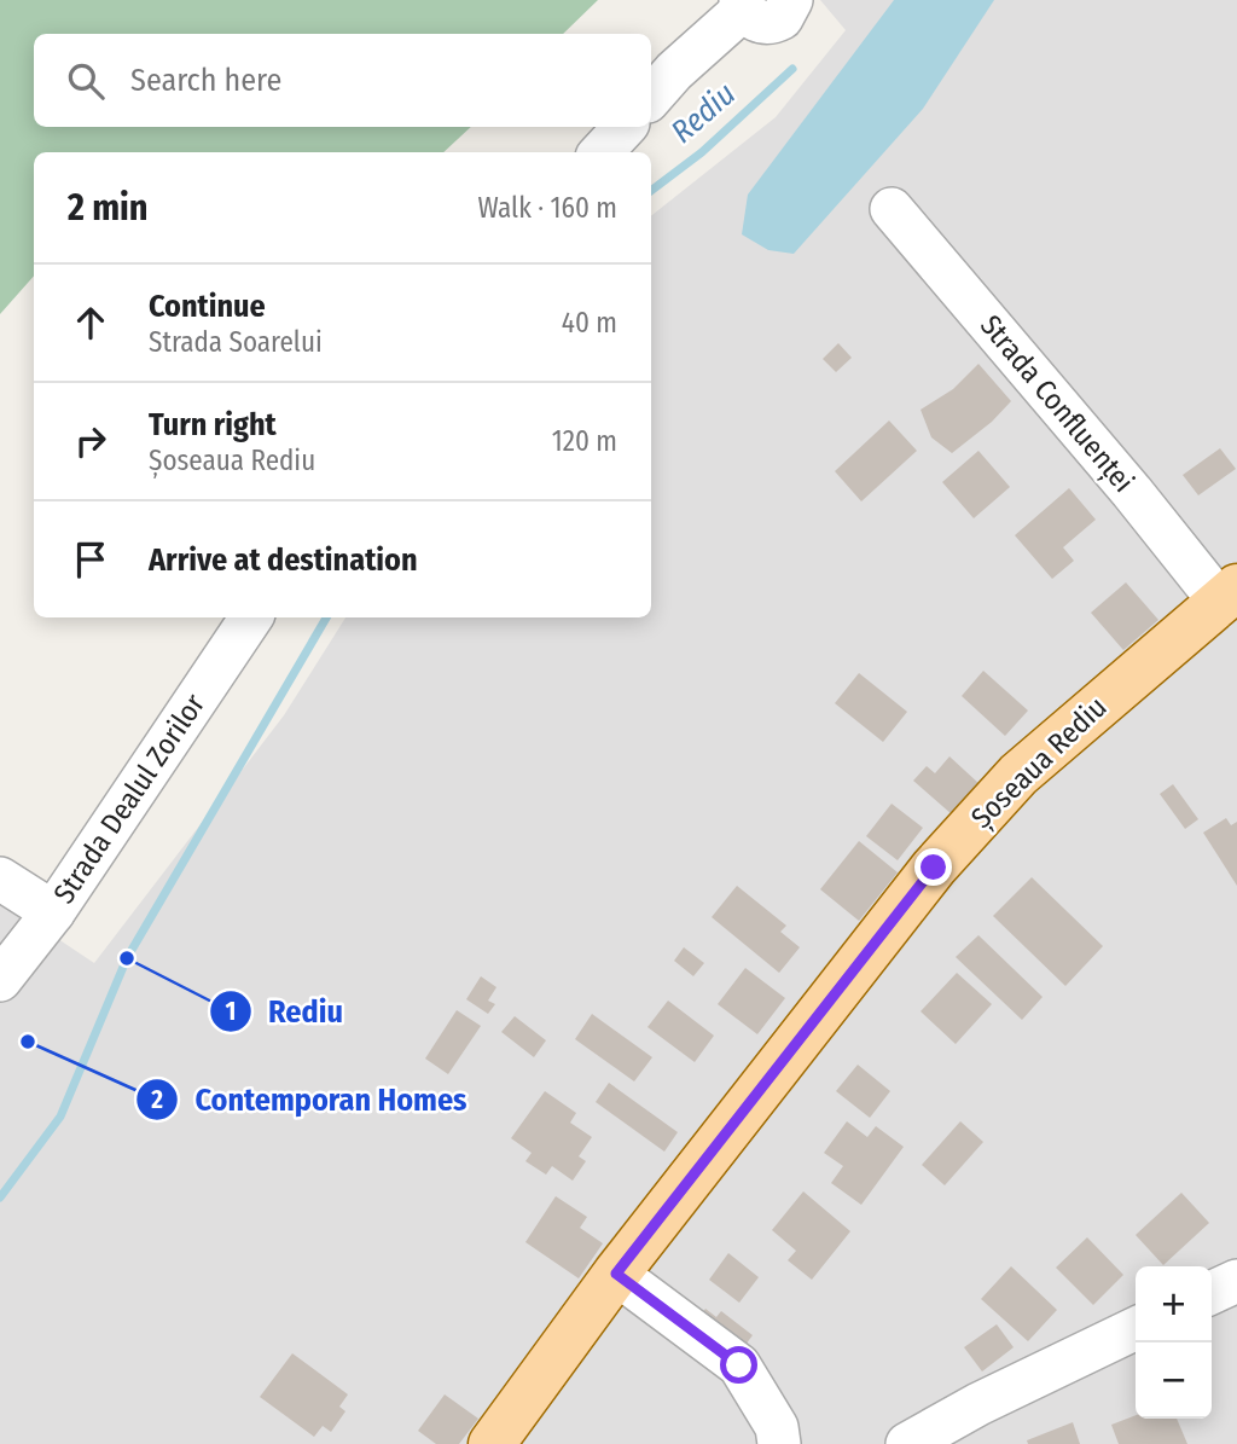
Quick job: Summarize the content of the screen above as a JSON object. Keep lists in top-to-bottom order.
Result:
{
  "streets": {
    "main road": ["Șoseaua Rediu"],
    "street": ["Strada Confluenței", "Strada Dealul Zorilor"]
  },
  "crossings": [
    ["Strada Confluenței", "Șoseaua Rediu"]
  ],
  "water": ["Rediu"],
  "places": ["Rediu", "Contemporan Homes"],
  "page": {
    "search": "Search here",
    "heading": ["2 min", "Walk · 160 m"],
    "list": [
      ["Continue", "Strada Soarelui", "40 m"],
      ["Turn right", "Șoseaua Rediu", "120 m"],
      "Arrive at destination"
    ],
    "map_buttons": ["+", "−"]
  }
}
